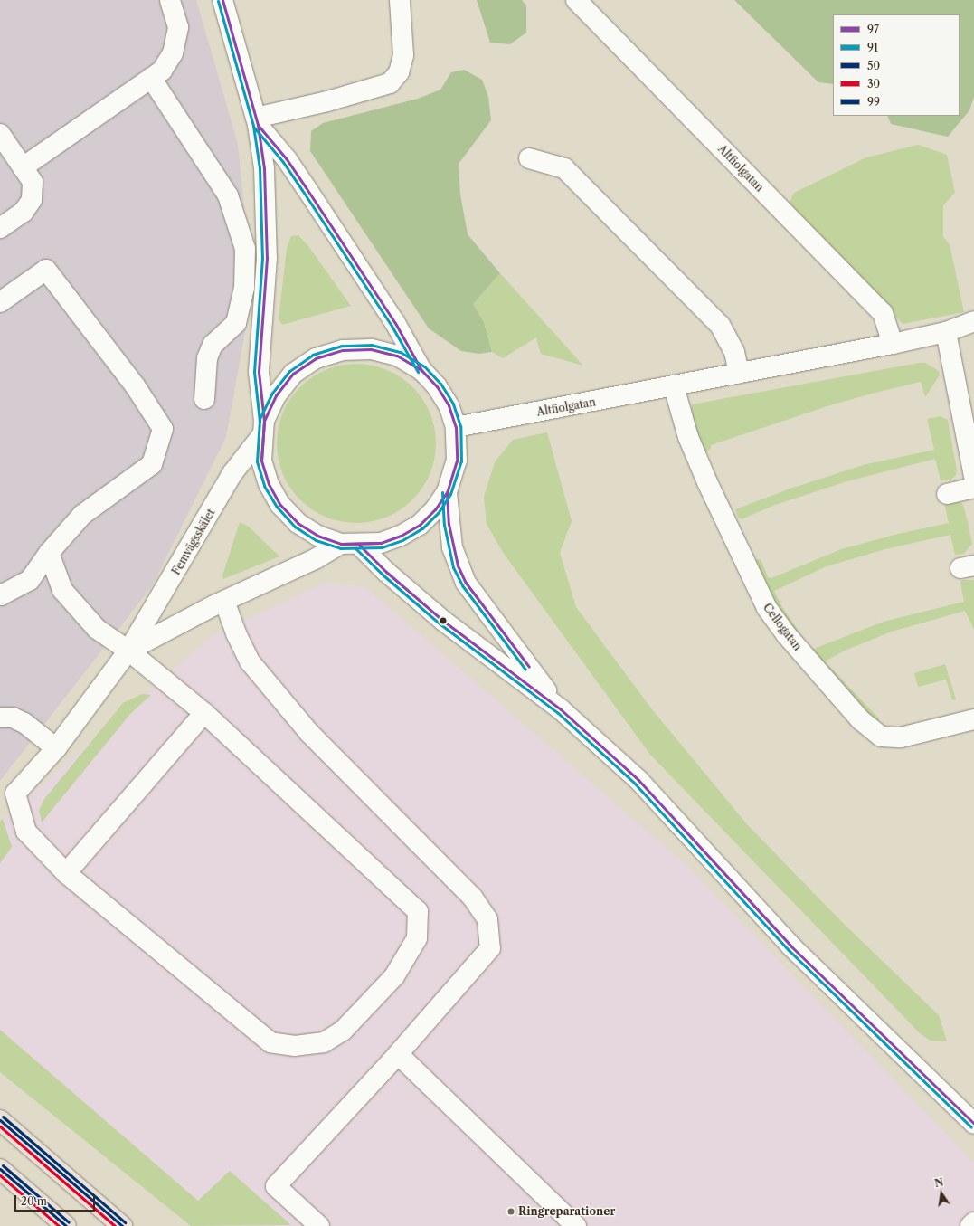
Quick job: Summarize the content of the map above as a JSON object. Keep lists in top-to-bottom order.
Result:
{
  "streets": {
    "street": ["Altfiolgatan", "Femvägsskälet", "Cellogatan"]
  },
  "crossings": [
    ["Altfiolgatan", "Cellogatan"]
  ],
  "places": ["Ringreparationer"],
  "lines": [
    "transit line 97",
    "transit line 91",
    "transit line 99",
    "transit line 50",
    "transit line 30"
  ],
  "legend": [
    "97",
    "91",
    "50",
    "30",
    "99"
  ],
  "scale_bar": "20 m",
  "north": "top"
}
